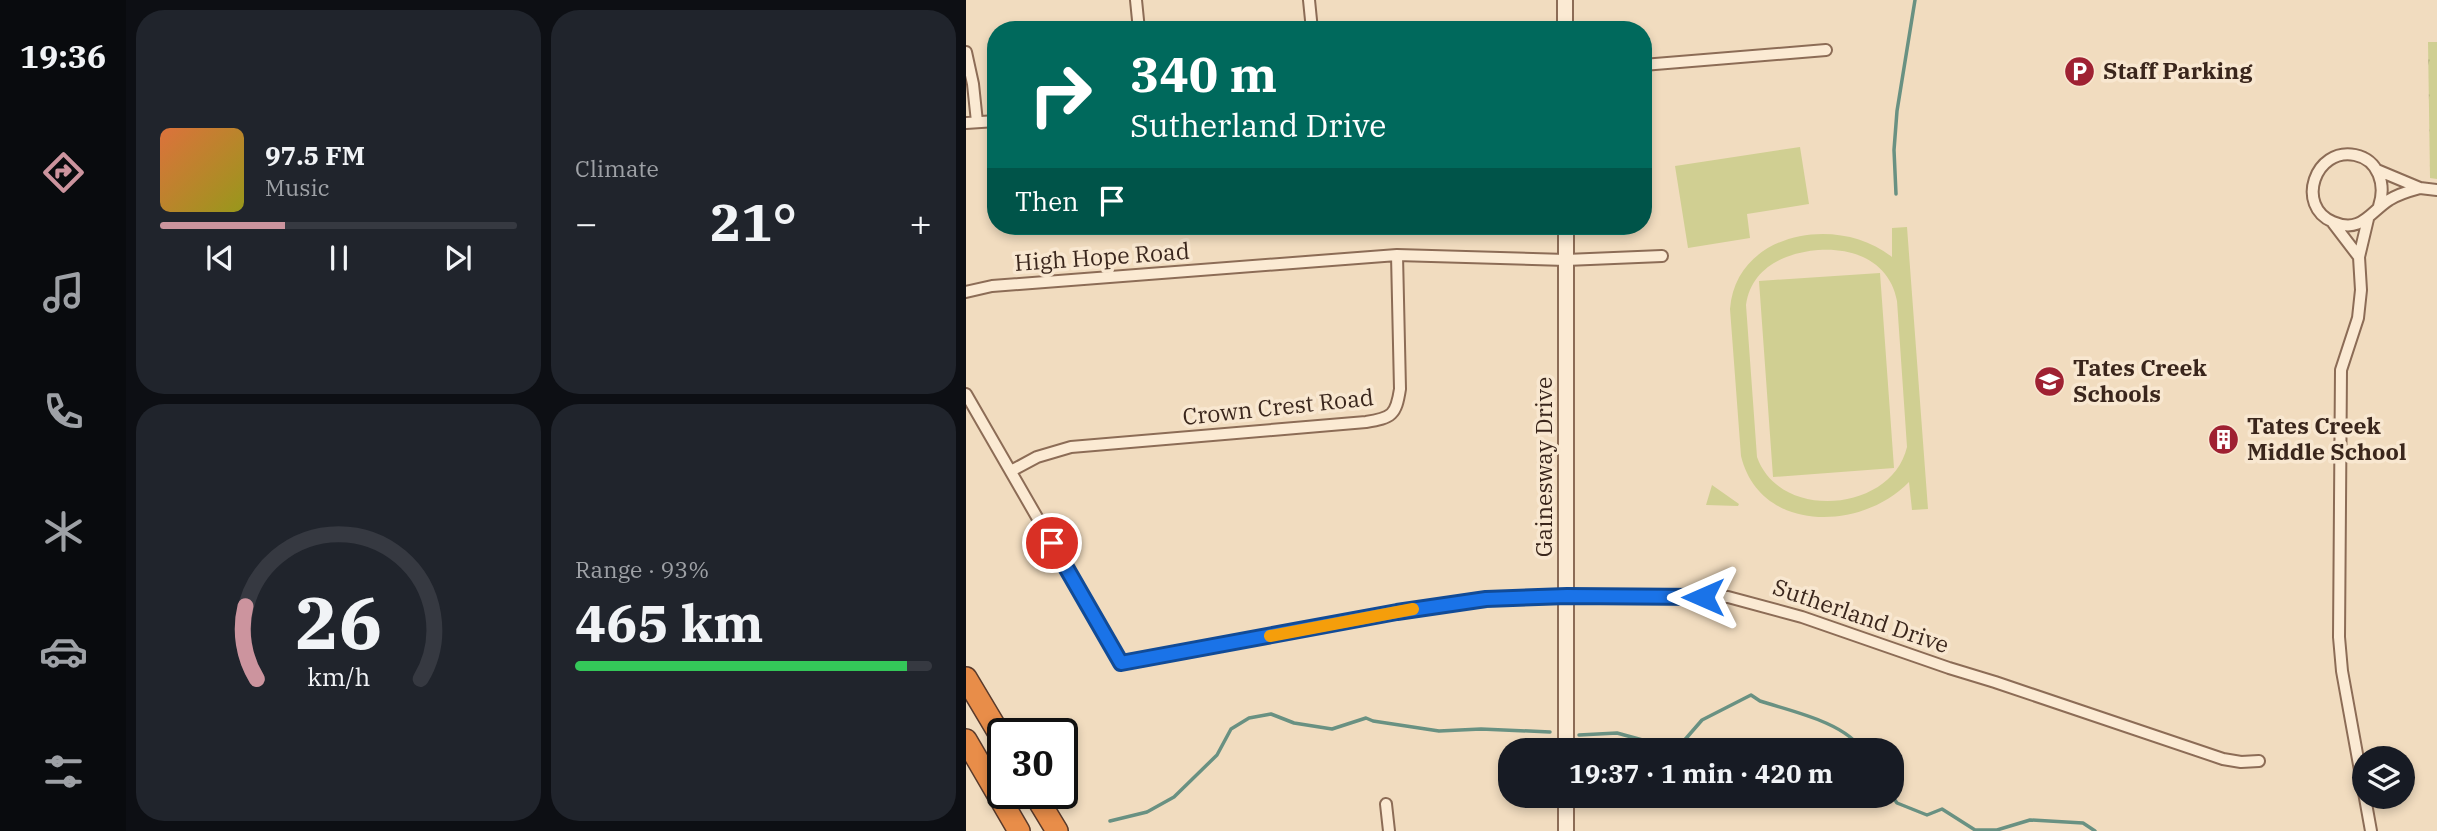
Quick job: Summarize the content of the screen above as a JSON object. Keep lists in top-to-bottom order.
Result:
{
  "streets": {
    "street": [
      "High Hope Road",
      "Crown Crest Road",
      "Gainesway Drive",
      "Sutherland Drive"
    ]
  },
  "crossings": [
    ["High Hope Road", "Crown Crest Road"],
    ["High Hope Road", "Gainesway Drive"],
    ["Crown Crest Road", "Sutherland Drive"],
    ["Gainesway Drive", "Sutherland Drive"]
  ],
  "places": {
    "parking": ["Staff Parking"],
    "school or university": ["Tates Creek Schools"],
    "building": ["Tates Creek Middle School"]
  },
  "page": {
    "tabs": "19:36",
    "tile": [
      "Climate",
      ["Range · 93%", "465 km"]
    ],
    "turn": ["340 m", "Sutherland Drive"],
    "song": ["97.5 FM", "Music"],
    "then": "Then",
    "heat": ["−", "21°", "+"],
    "limit": "30",
    "trip": "19:37 · 1 min · 420 m",
    "gauge": ["26", "km/h"]
  }
}
